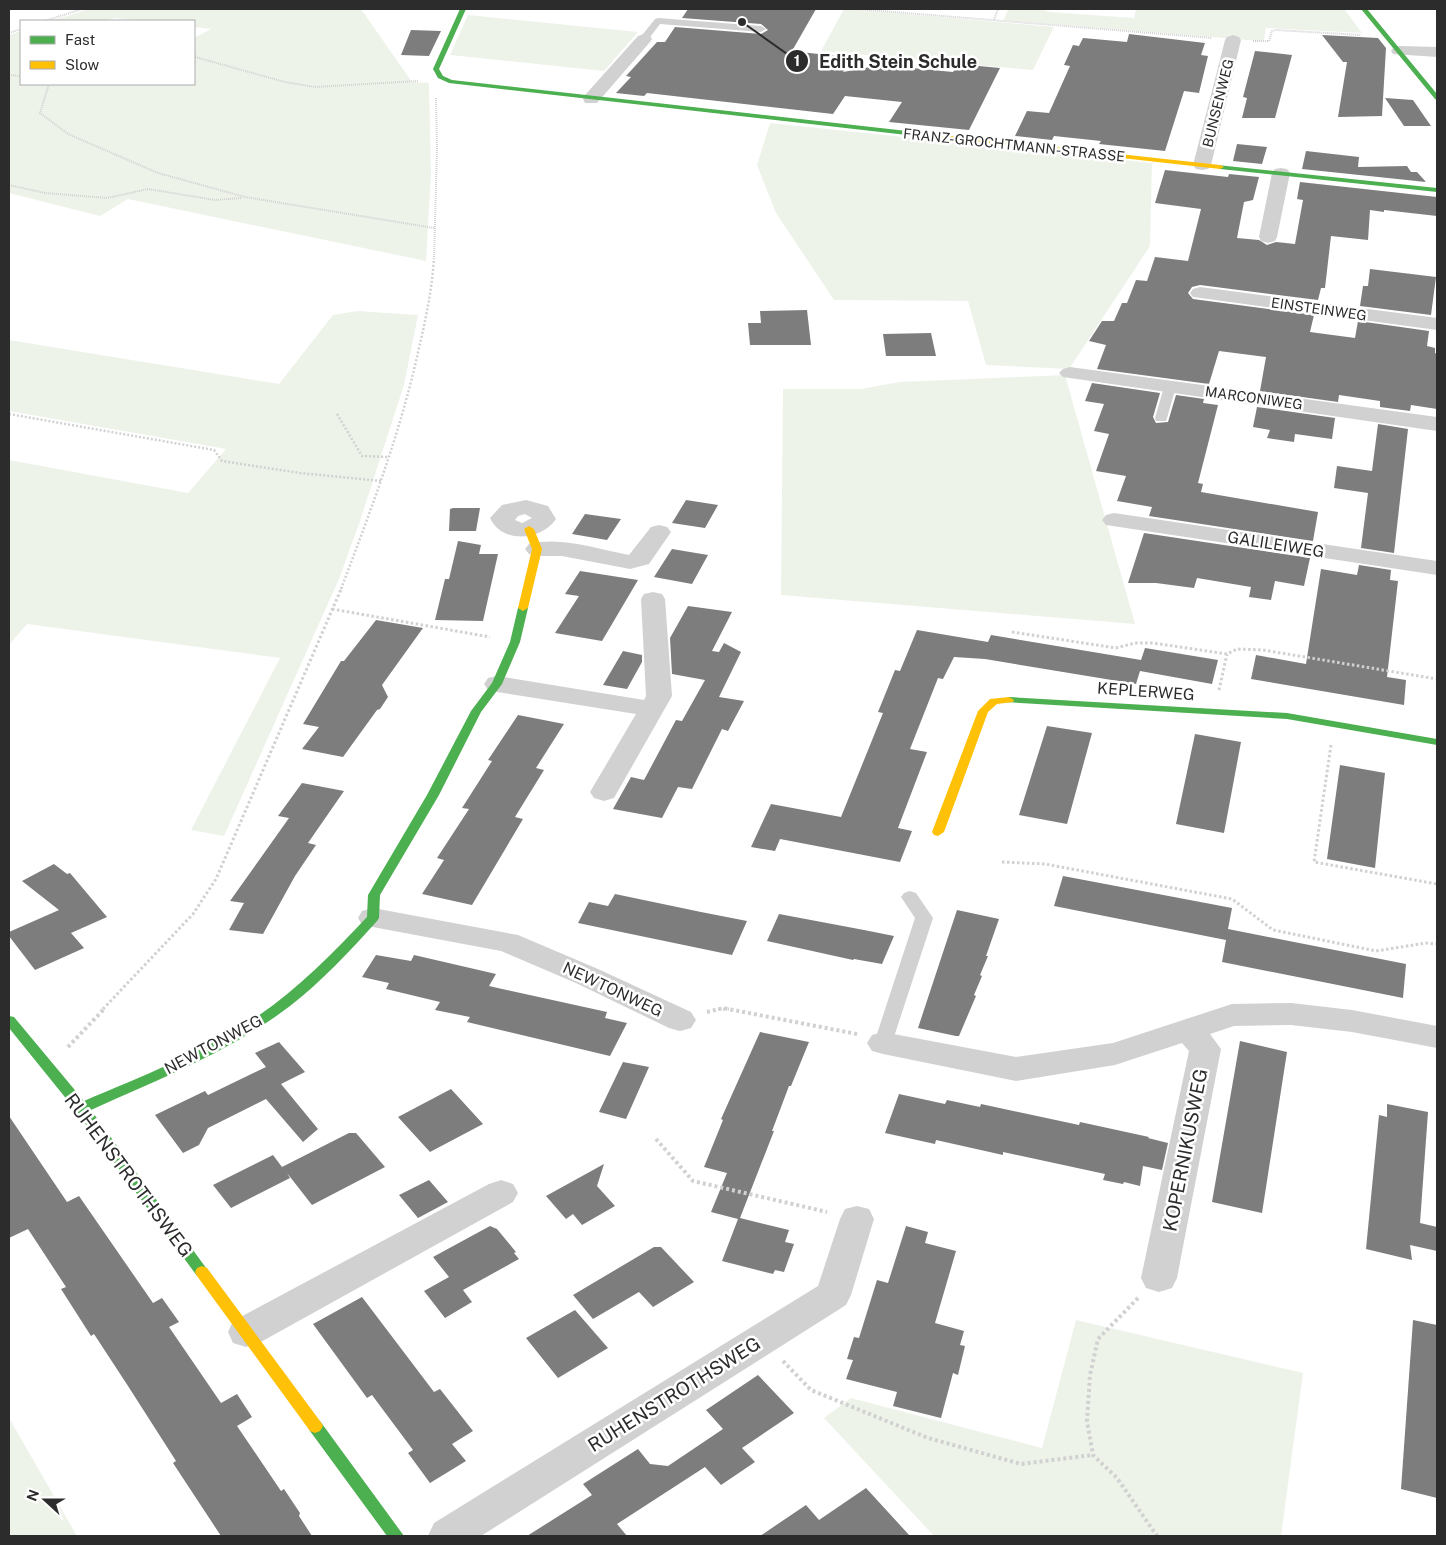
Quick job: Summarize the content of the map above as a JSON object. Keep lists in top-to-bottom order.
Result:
{
  "streets": {
    "street": [
      "BUNSENWEG",
      "FRANZ-GROCHTMANN-STRASSE",
      "EINSTEINWEG",
      "MARCONIWEG",
      "GALILEIWEG",
      "KEPLERWEG",
      "NEWTONWEG",
      "KOPERNIKUSWEG",
      "RUHENSTROTHSWEG"
    ]
  },
  "crossings": [
    ["BUNSENWEG", "FRANZ-GROCHTMANN-STRASSE"],
    ["NEWTONWEG", "RUHENSTROTHSWEG"]
  ],
  "places": ["Edith Stein Schule"],
  "legend": ["Fast", "Slow"],
  "north": "left"
}
